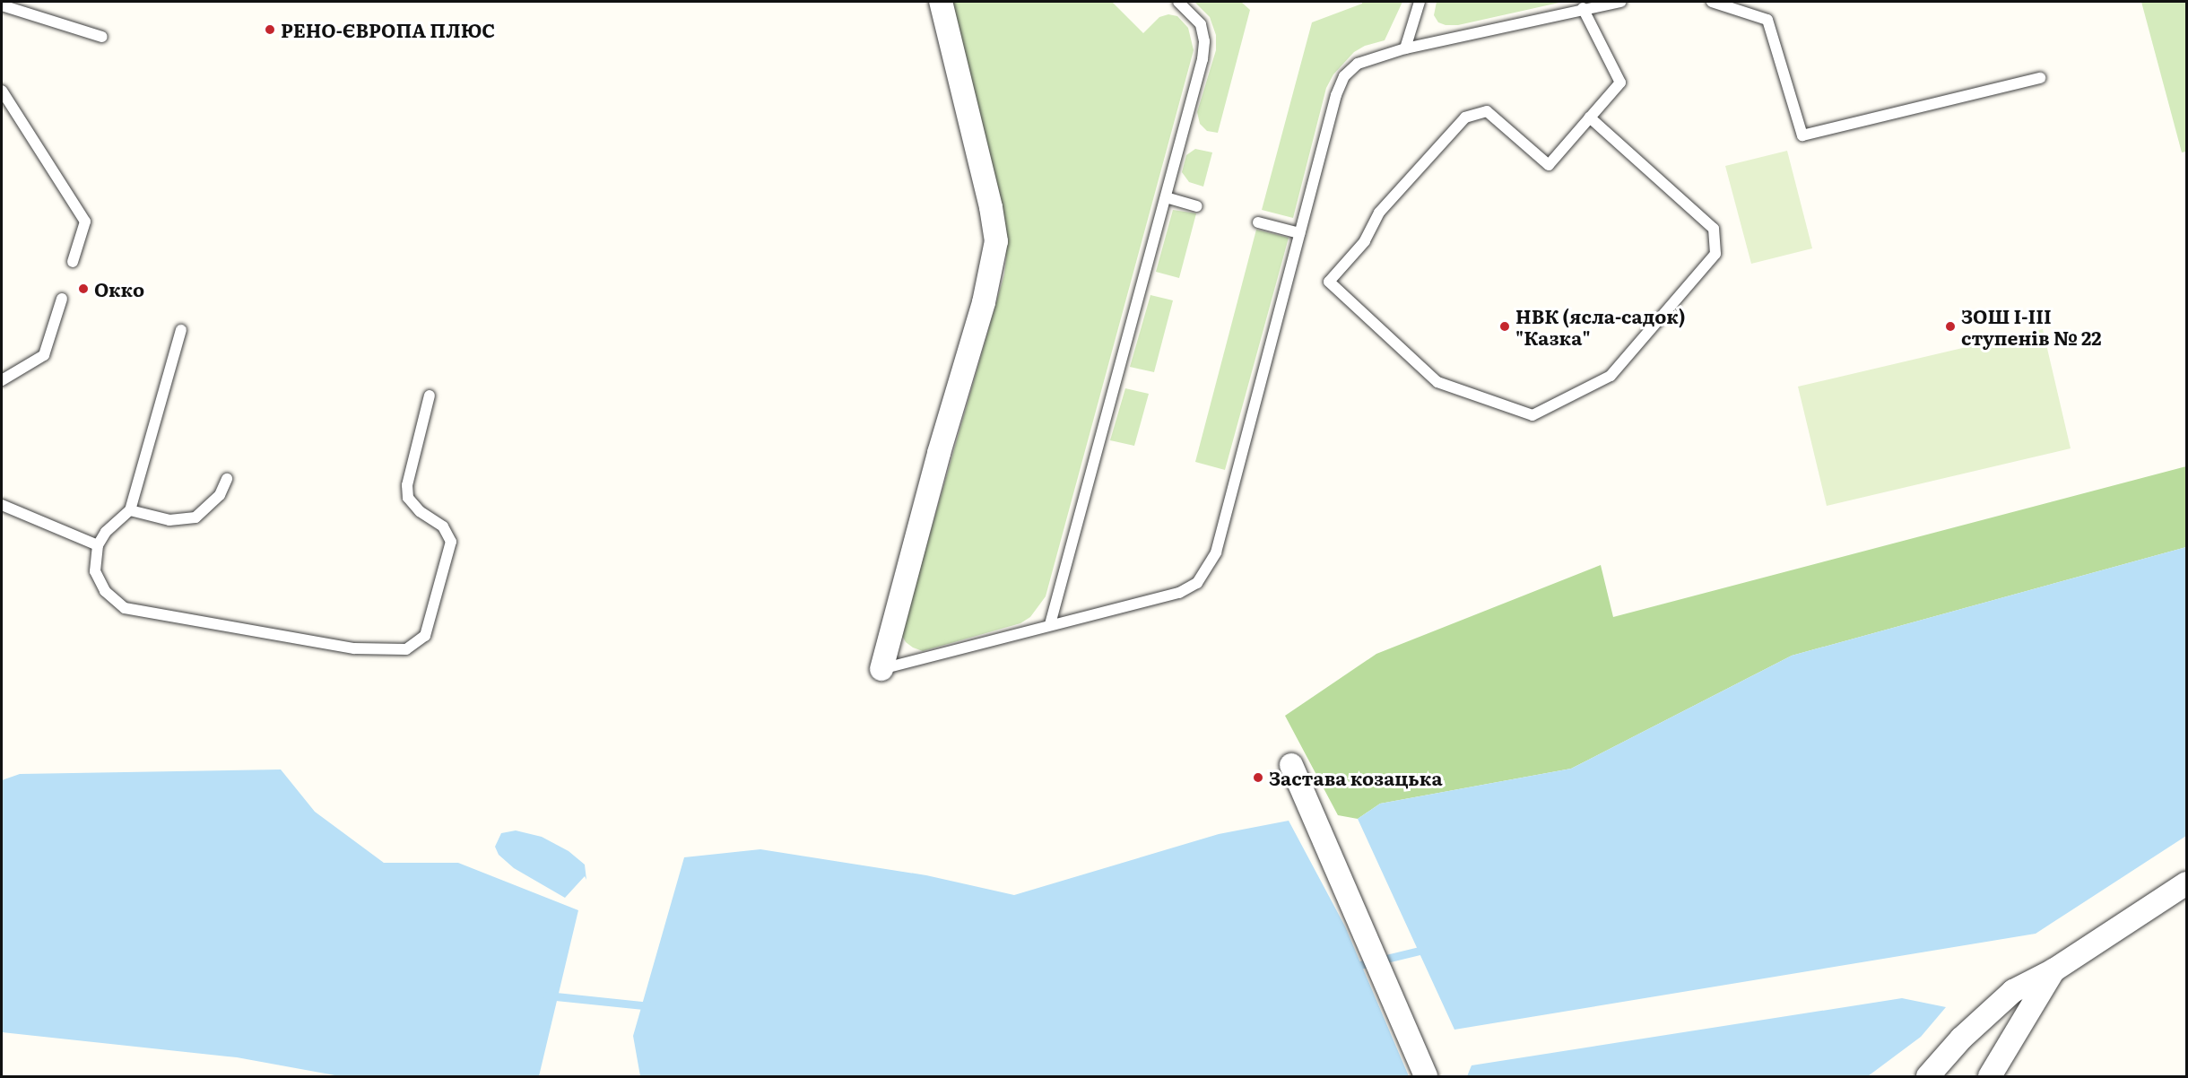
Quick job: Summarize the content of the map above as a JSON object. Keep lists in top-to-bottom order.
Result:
{
  "places": [
    "РЕНО-ЄВРОПА ПЛЮС",
    "Окко",
    "НВК (ясла-садок) \"Казка\"",
    "ЗОШ І-ІІІ ступенів № 22",
    "Застава козацька"
  ]
}
